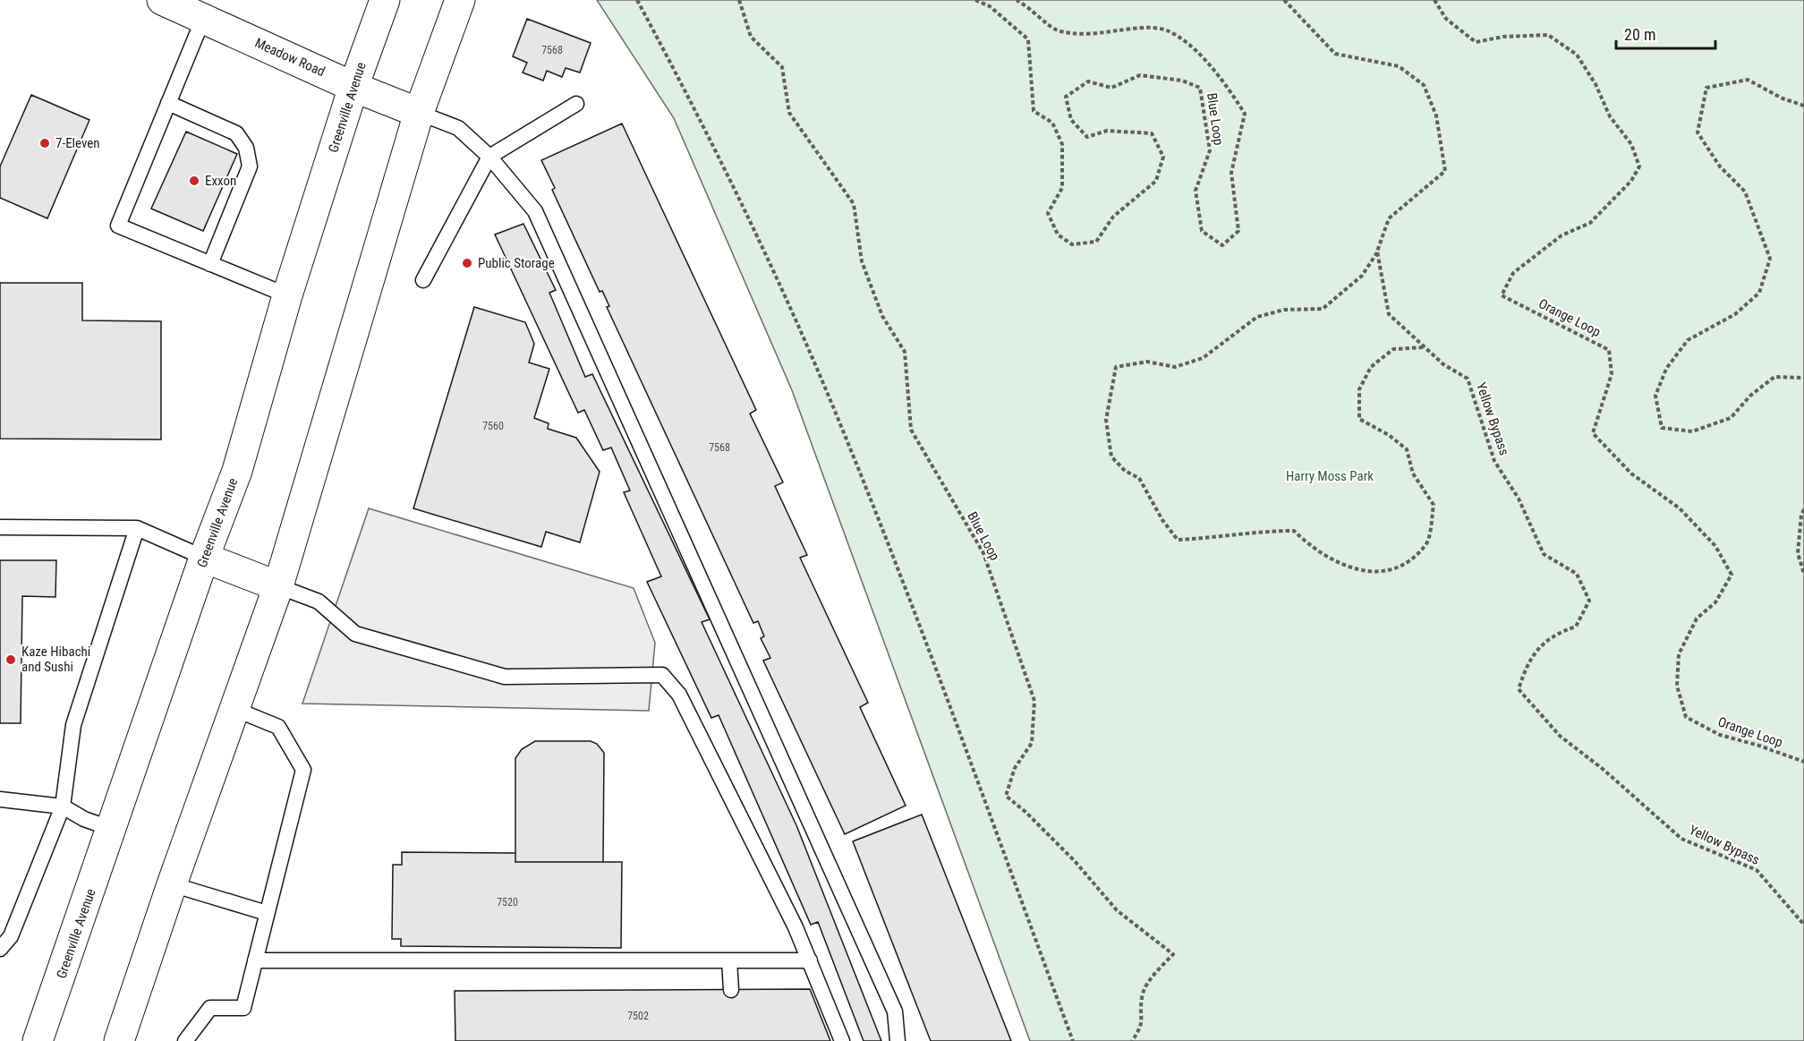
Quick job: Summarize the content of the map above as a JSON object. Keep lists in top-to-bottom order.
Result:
{
  "streets": {
    "main road": ["Meadow Road", "Greenville Avenue"],
    "path": ["Blue Loop", "Orange Loop", "Yellow Bypass"]
  },
  "crossings": [
    ["Meadow Road", "Greenville Avenue"]
  ],
  "parks": ["Harry Moss Park"],
  "places": [
    "7-Eleven",
    "Exxon",
    "Public Storage",
    "Kaze Hibachi and Sushi"
  ],
  "house_numbers": [
    "7568",
    "7560",
    "7568",
    "7520",
    "7502"
  ],
  "scale_bar": "20 m"
}
